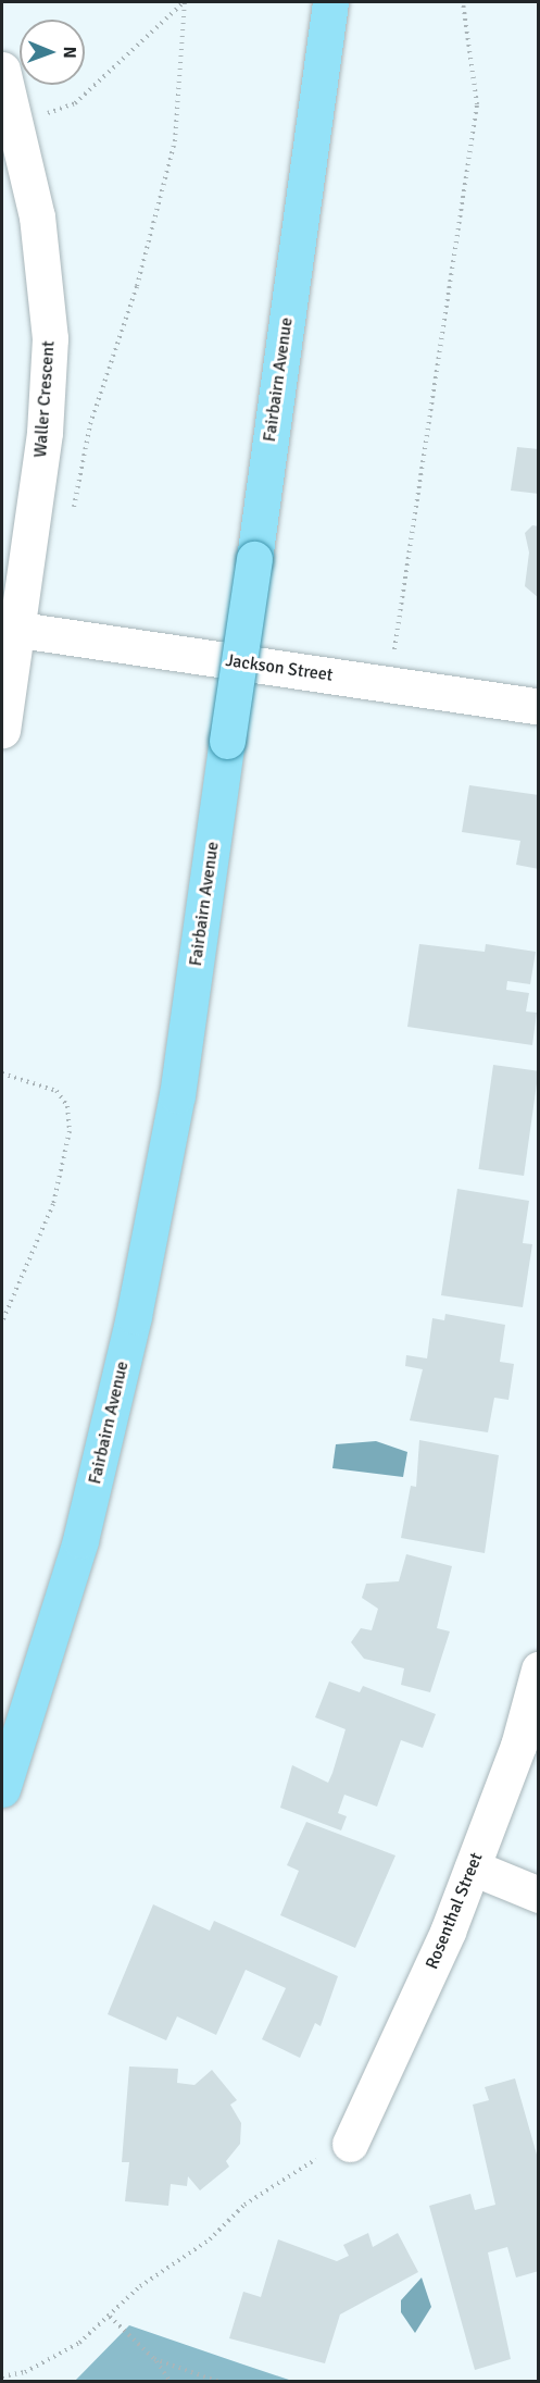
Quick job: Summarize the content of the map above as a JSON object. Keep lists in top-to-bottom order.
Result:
{
  "streets": {
    "main road": ["Fairbairn Avenue"],
    "street": ["Waller Crescent", "Jackson Street", "Rosenthal Street"]
  },
  "crossings": [
    ["Waller Crescent", "Jackson Street"]
  ],
  "north": "right"
}
